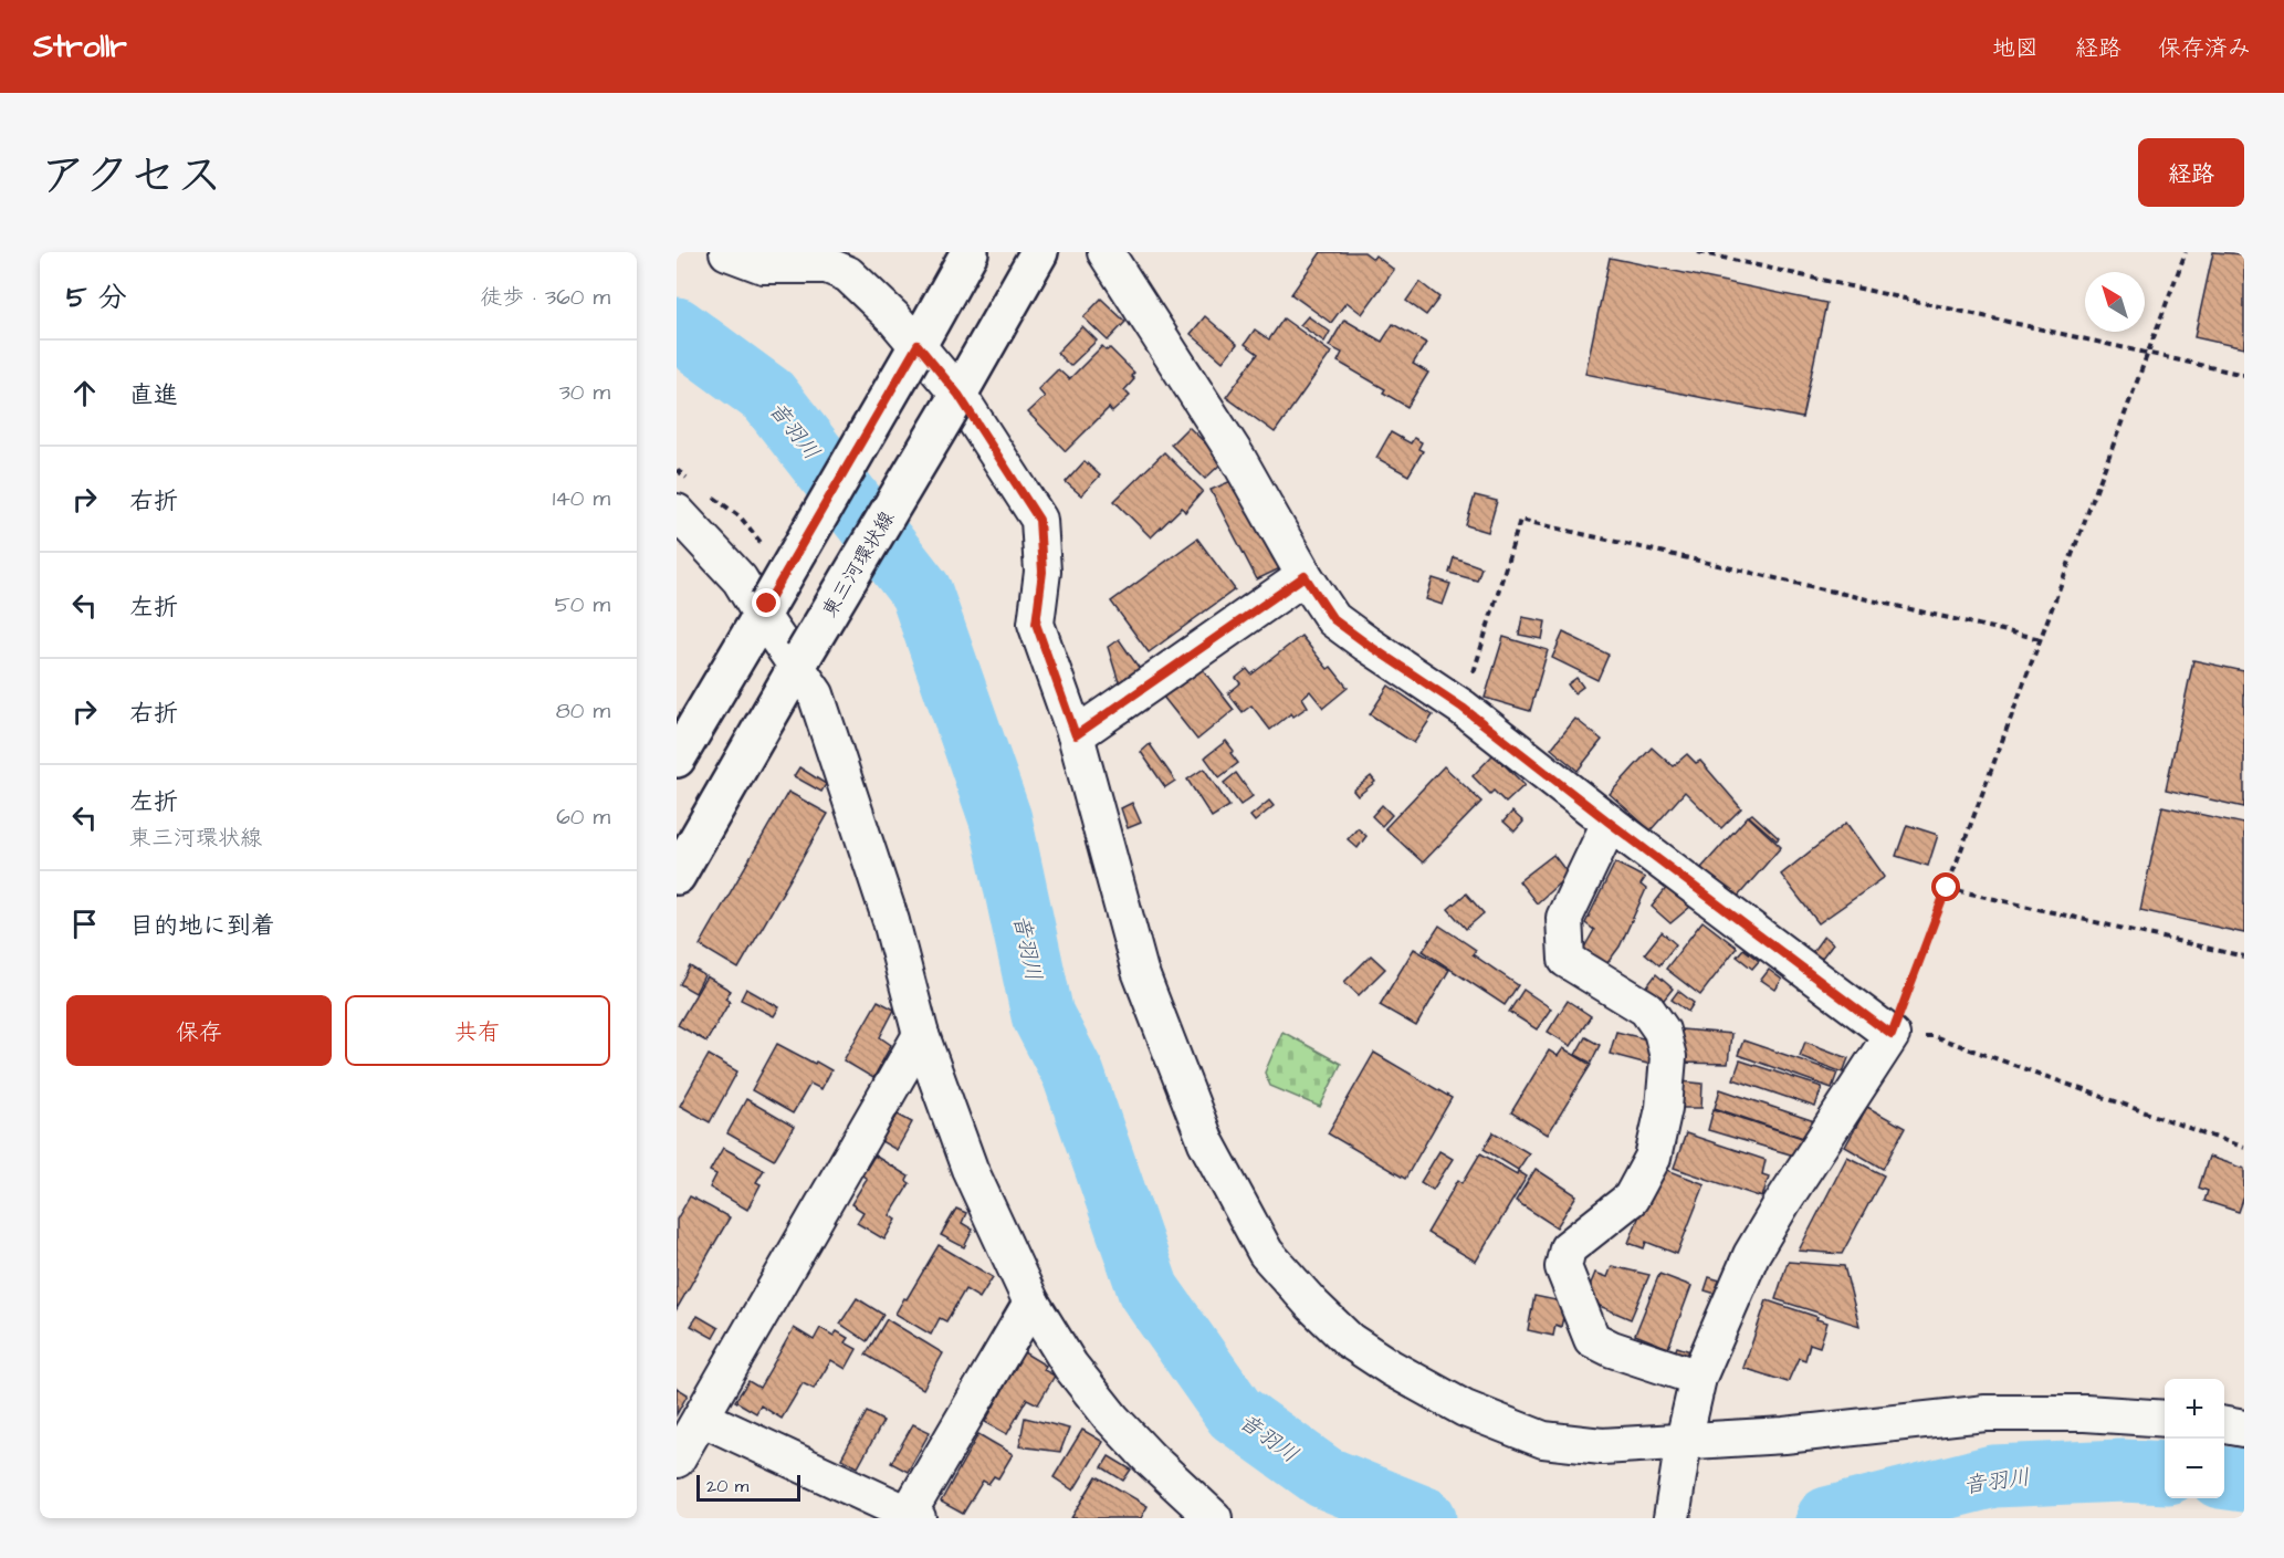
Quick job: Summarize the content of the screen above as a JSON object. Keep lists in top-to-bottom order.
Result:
{
  "streets": {
    "main road": ["東三河環状線"]
  },
  "water": ["音羽川"],
  "scale_bar": "20 m",
  "north": "top left",
  "page": {
    "header": "Strollr",
    "nav": ["地図", "経路", "保存済み"],
    "title": "アクセス",
    "buttons": [
      "経路",
      ["保存", "共有"]
    ],
    "heading": ["5 分", "徒歩 · 360 m"],
    "list": [
      ["直進", "30 m"],
      ["右折", "140 m"],
      ["左折", "50 m"],
      ["右折", "80 m"],
      ["左折", "東三河環状線", "60 m"],
      "目的地に到着"
    ],
    "map_buttons": ["+", "−"],
    "scale": "20 m"
  }
}
